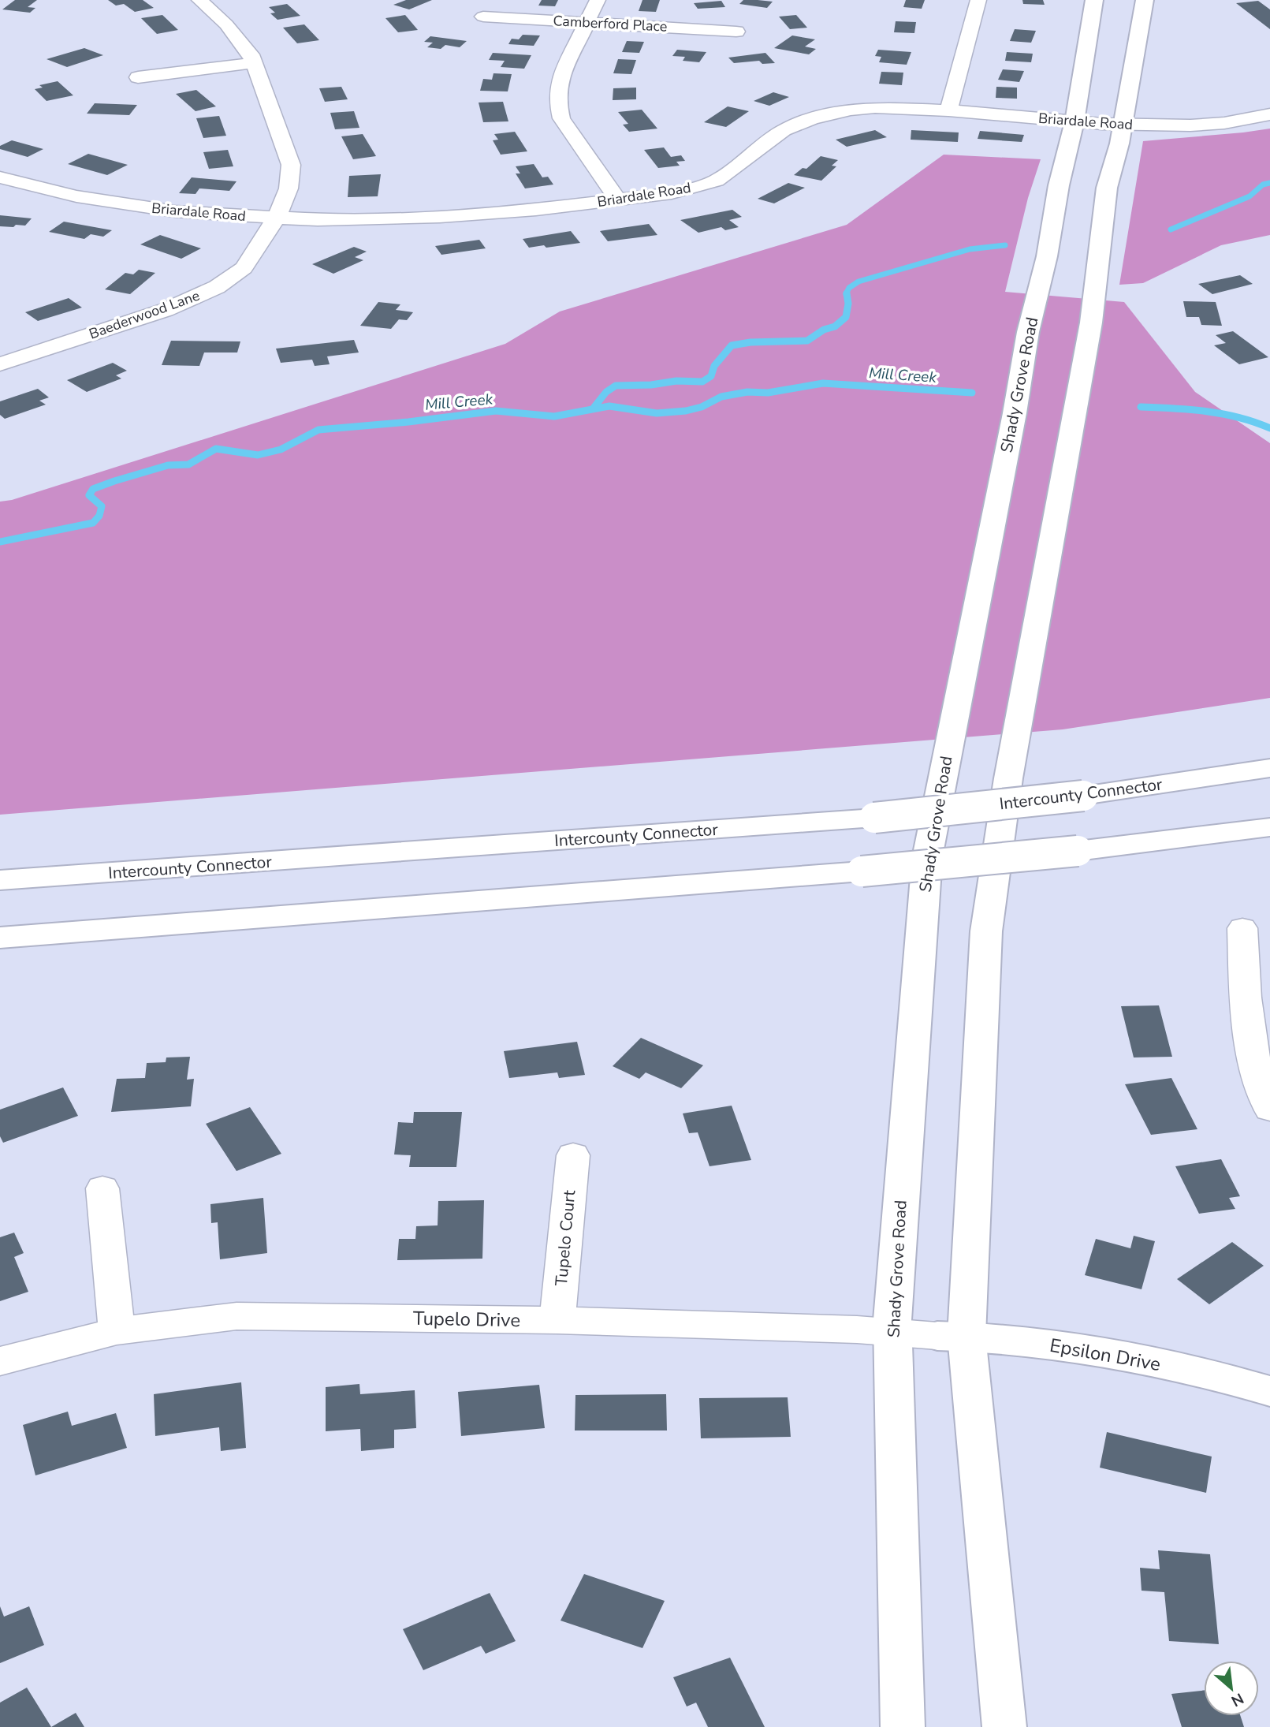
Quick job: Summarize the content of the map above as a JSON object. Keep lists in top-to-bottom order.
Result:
{
  "streets": {
    "main road": ["Shady Grove Road", "Intercounty Connector", "Epsilon Drive"],
    "street": [
      "Camberford Place",
      "Briardale Road",
      "Baederwood Lane",
      "Tupelo Court",
      "Tupelo Drive"
    ]
  },
  "crossings": [
    ["Briardale Road", "Baederwood Lane"],
    ["Briardale Road", "Shady Grove Road"],
    ["Shady Grove Road", "Tupelo Drive"],
    ["Tupelo Court", "Tupelo Drive"],
    ["Tupelo Drive", "Epsilon Drive"]
  ],
  "water": ["Mill Creek"],
  "north": "bottom right"
}
